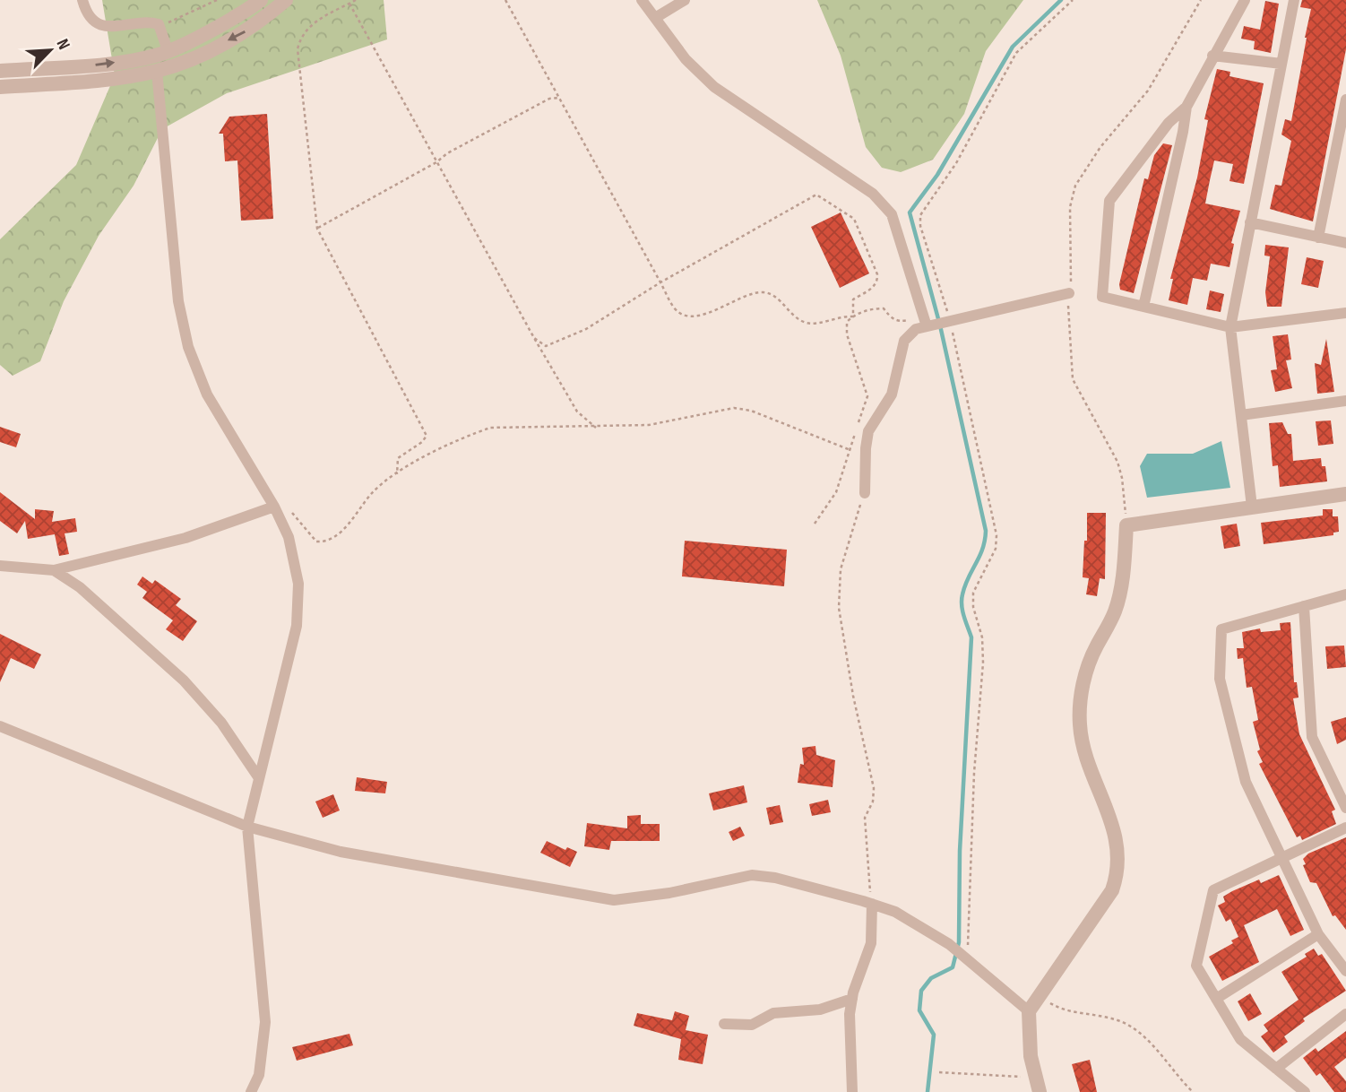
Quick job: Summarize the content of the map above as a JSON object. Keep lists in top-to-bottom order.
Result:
{
  "north": "top right"
}
